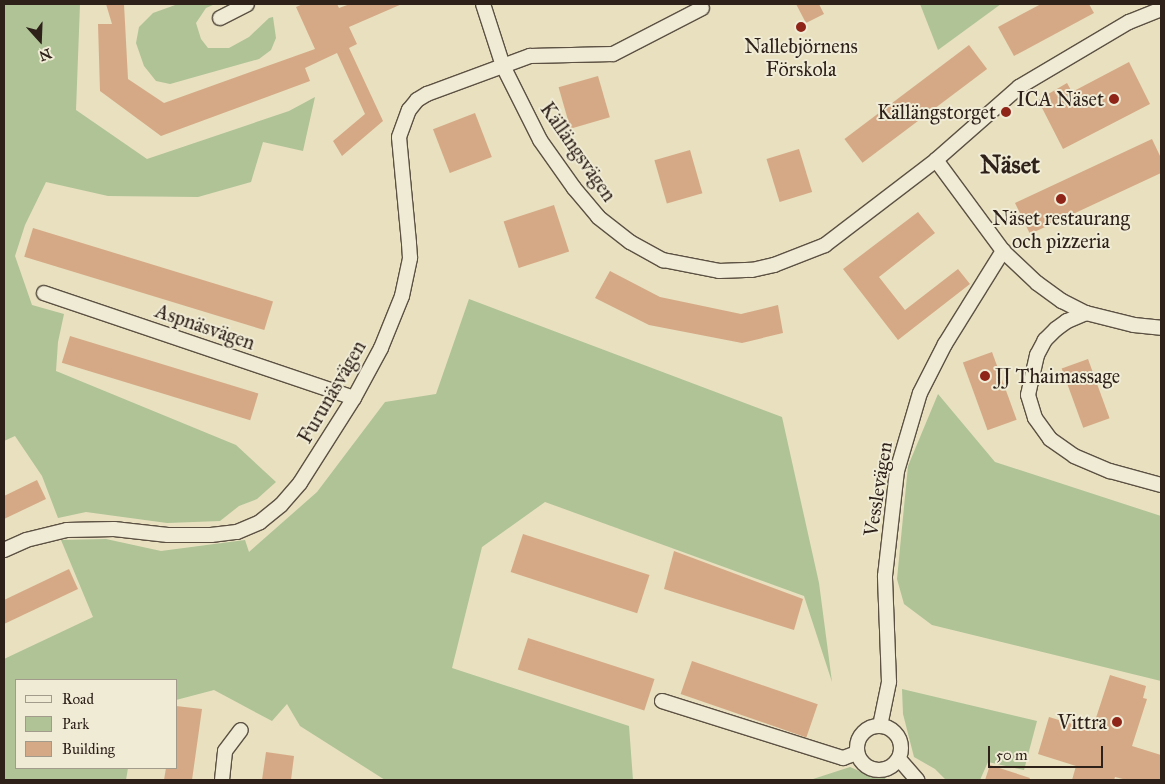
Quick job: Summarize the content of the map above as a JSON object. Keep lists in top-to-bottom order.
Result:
{
  "streets": {
    "street": [
      "Källängsvägen",
      "Aspnäsvägen",
      "Furunäsvägen",
      "Vesslevägen"
    ]
  },
  "crossings": [
    ["Källängsvägen", "Furunäsvägen"],
    ["Aspnäsvägen", "Furunäsvägen"]
  ],
  "districts": ["Näset"],
  "places": [
    "Nallebjörnens Förskola",
    "ICA Näset",
    "Källängstorget",
    "Näset restaurang och pizzeria",
    "JJ Thaimassage",
    "Vittra"
  ],
  "legend": ["Road", "Park", "Building"],
  "scale_bar": "50 m",
  "north": "bottom"
}
